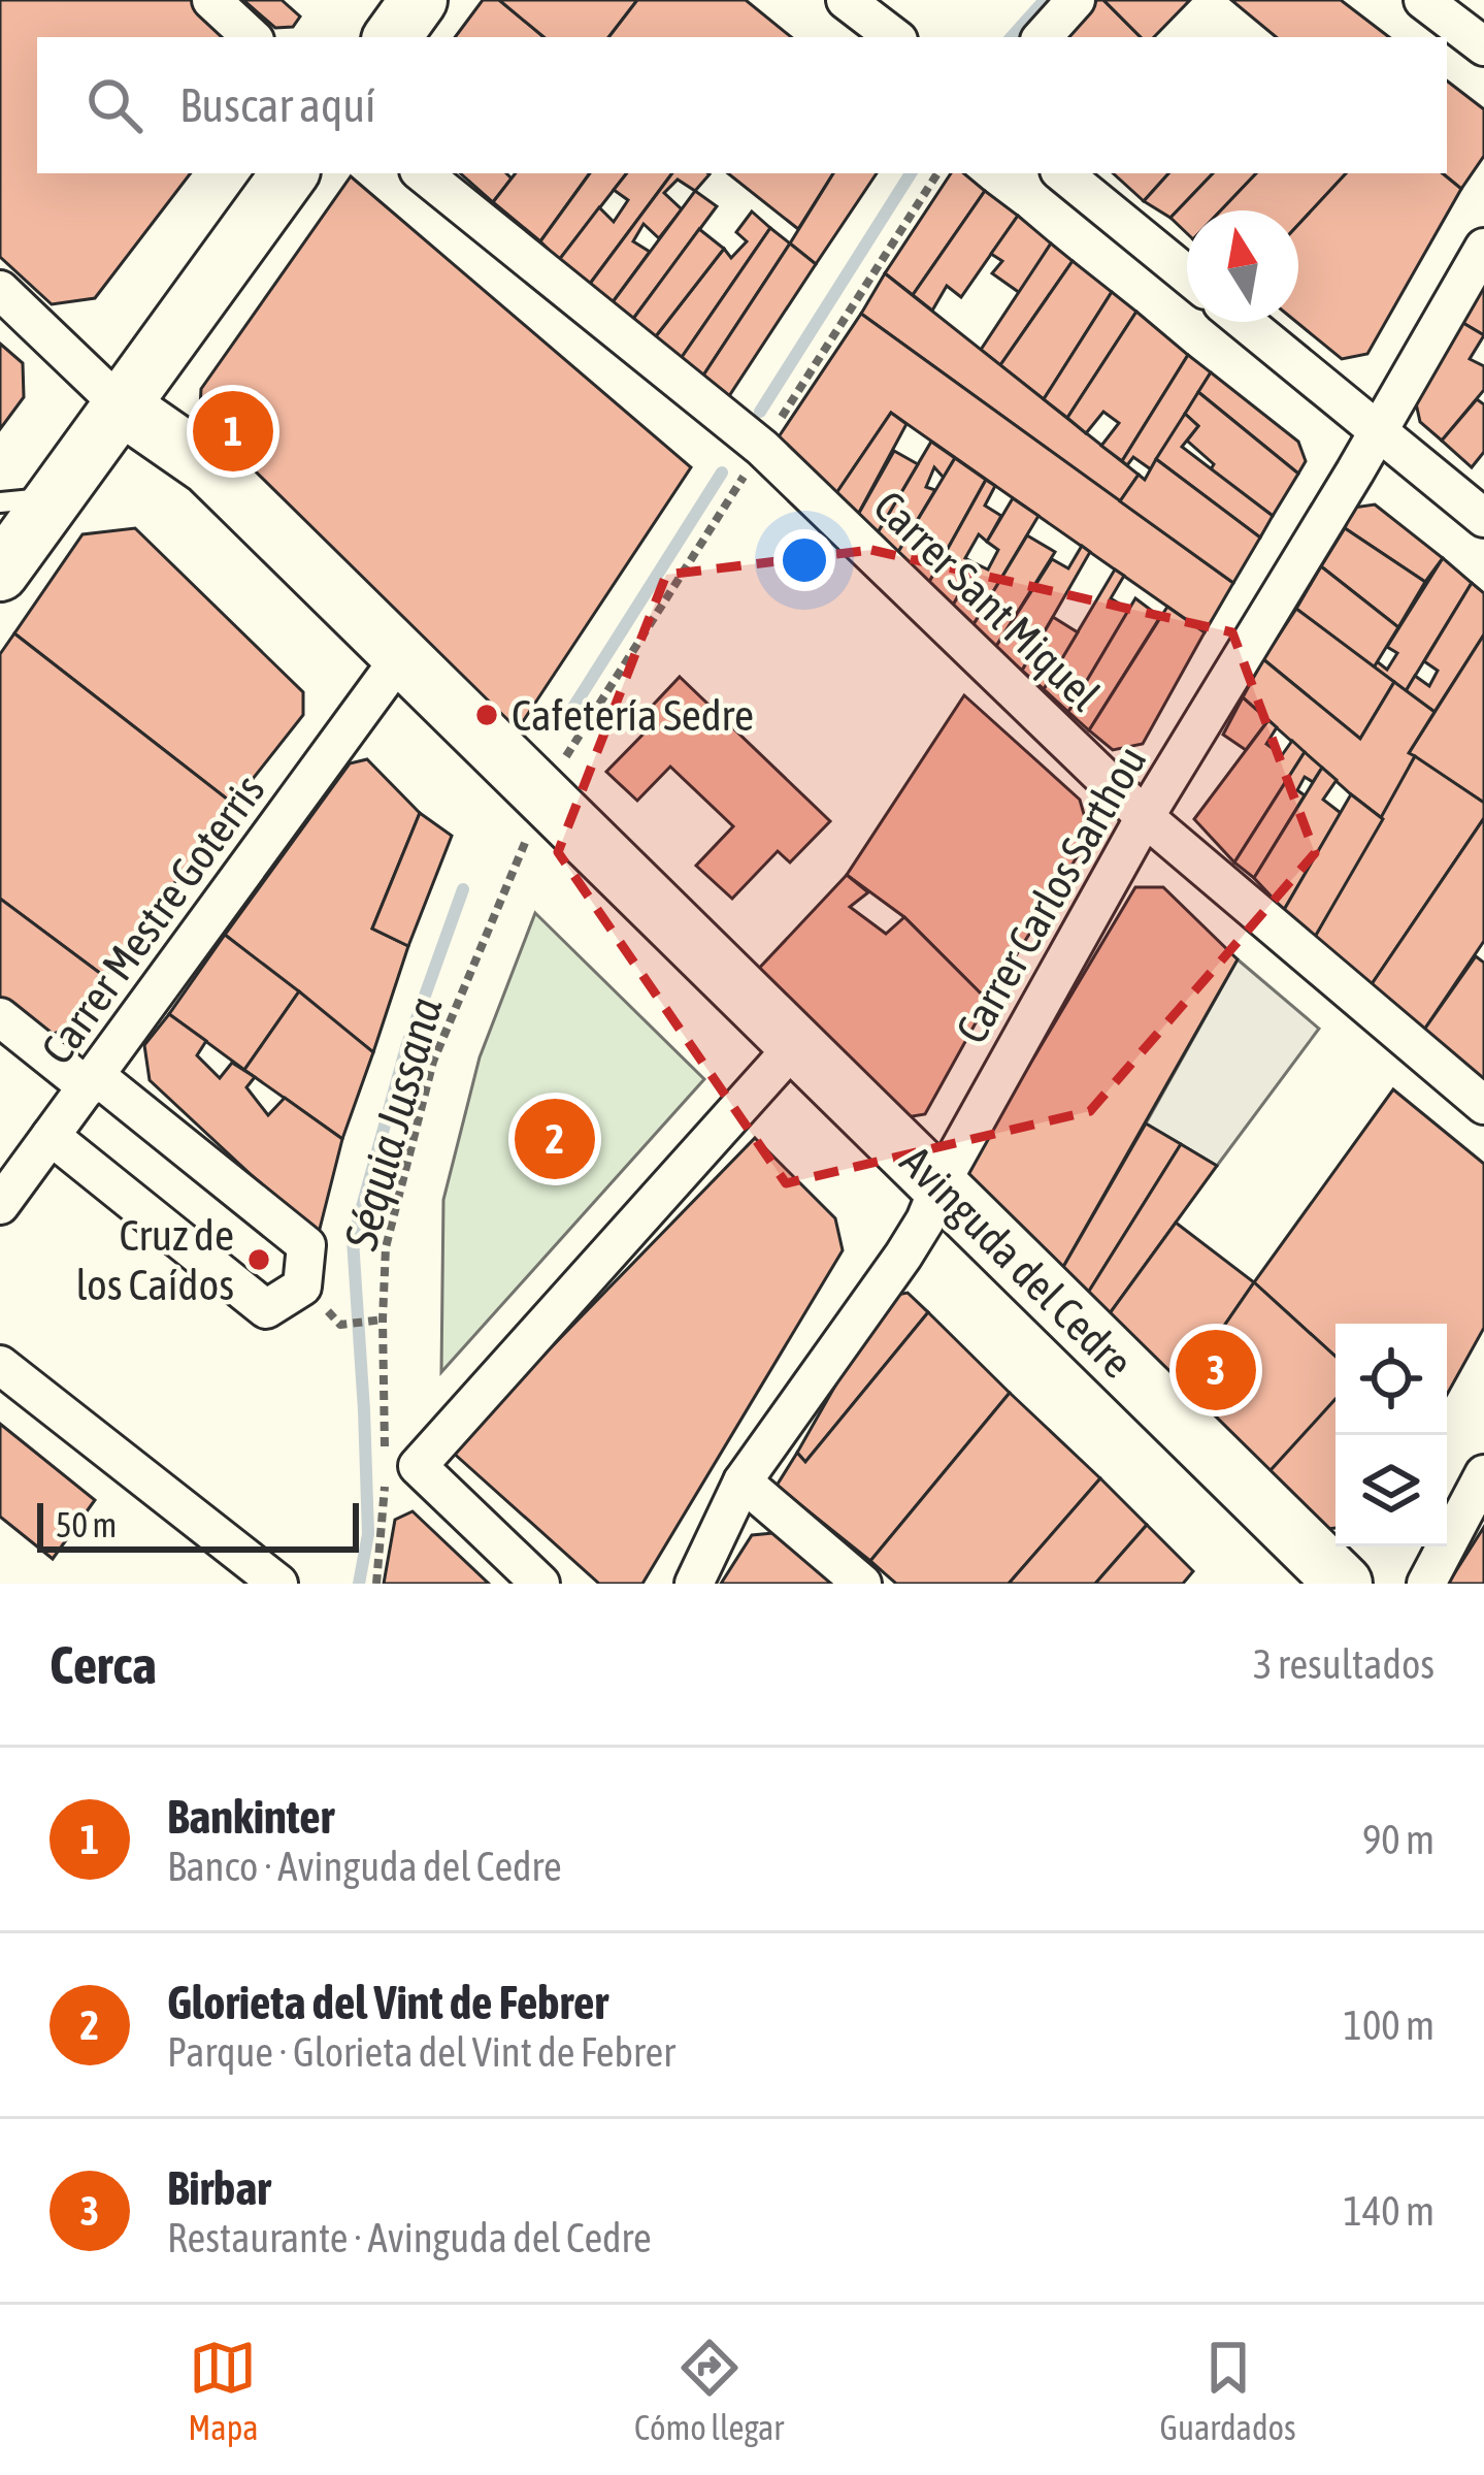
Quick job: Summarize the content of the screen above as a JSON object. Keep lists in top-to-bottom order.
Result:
{
  "streets": {
    "street": [
      "Carrer Sant Miquel",
      "Carrer Carlos Sarthou",
      "Carrer Mestre Goterris",
      "Avinguda del Cedre"
    ]
  },
  "crossings": [
    ["Carrer Sant Miquel", "Carrer Carlos Sarthou"],
    ["Carrer Carlos Sarthou", "Avinguda del Cedre"],
    ["Carrer Mestre Goterris", "Avinguda del Cedre"]
  ],
  "water": ["Séquia Jussana"],
  "places": ["Cafetería Sedre", "Cruz de los Caídos"],
  "scale_bar": "50 m",
  "north": "top",
  "page": {
    "search": "Buscar aquí",
    "pins": ["1", "2", "3"],
    "scale": "50 m",
    "heading": ["Cerca", "3 resultados"],
    "list": [
      {
        "mark": "1",
        "name": "Bankinter",
        "note": "Banco · Avinguda del Cedre",
        "value": "90 m"
      },
      {
        "mark": "2",
        "name": "Glorieta del Vint de Febrer",
        "note": "Parque · Glorieta del Vint de Febrer",
        "value": "100 m"
      },
      {
        "mark": "3",
        "name": "Birbar",
        "note": "Restaurante · Avinguda del Cedre",
        "value": "140 m"
      }
    ],
    "nav": ["Mapa", "Cómo llegar", "Guardados"]
  }
}
